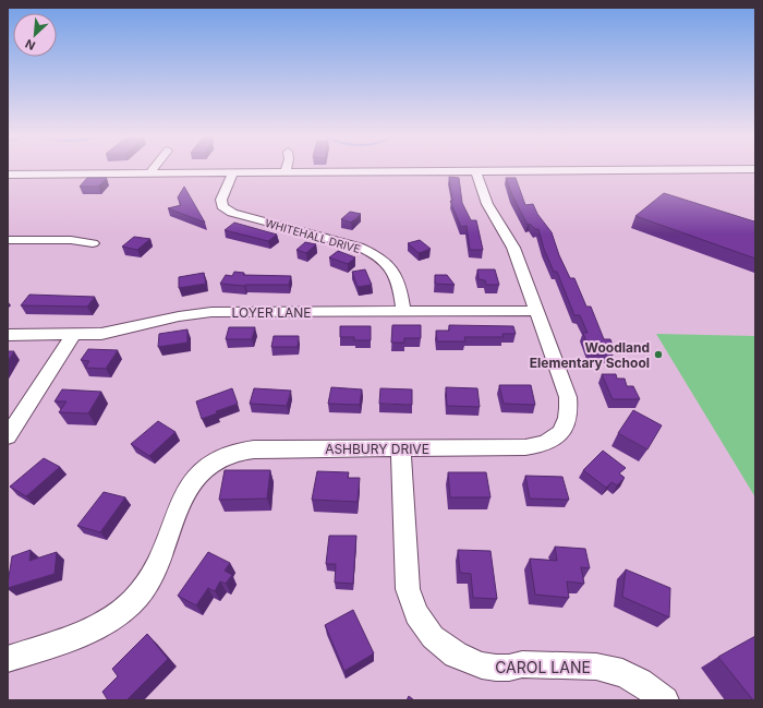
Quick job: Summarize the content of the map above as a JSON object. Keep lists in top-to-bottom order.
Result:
{
  "streets": {
    "street": [
      "WHITEHALL DRIVE",
      "LOYER LANE",
      "ASHBURY DRIVE",
      "CAROL LANE"
    ]
  },
  "crossings": [
    ["WHITEHALL DRIVE", "LOYER LANE"],
    ["LOYER LANE", "ASHBURY DRIVE"],
    ["ASHBURY DRIVE", "CAROL LANE"]
  ],
  "places": ["Woodland Elementary School"],
  "north": "bottom left"
}
